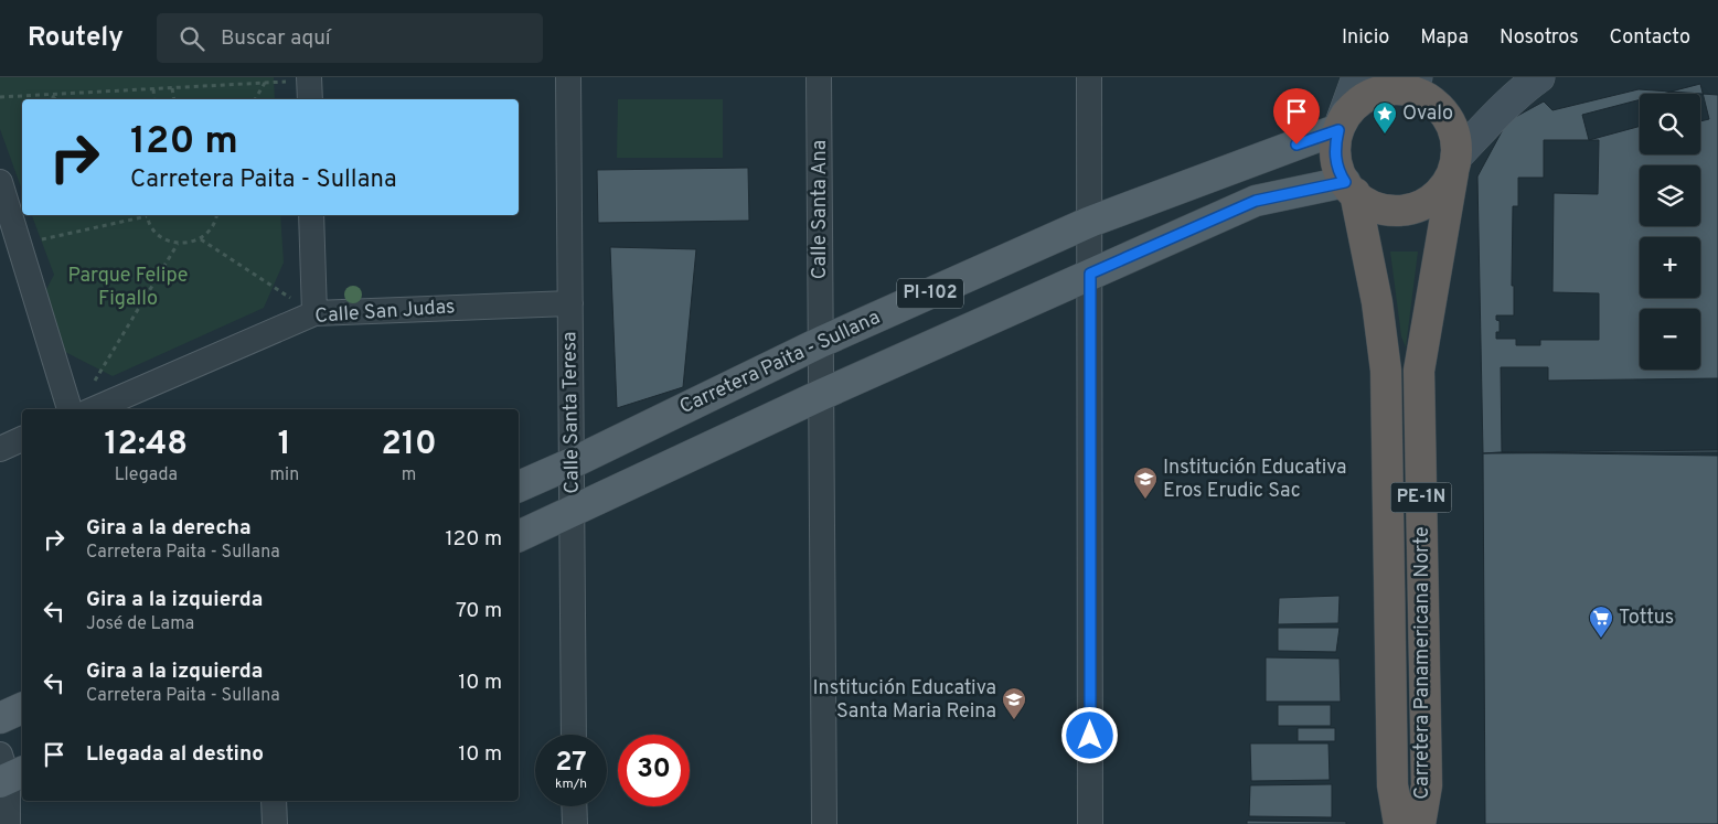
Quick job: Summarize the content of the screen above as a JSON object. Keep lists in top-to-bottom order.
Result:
{
  "streets": {
    "highway": ["PE-1N", "Carretera Panamericana Norte"],
    "main road": ["PI-102", "Carretera Paita - Sullana"],
    "street": ["Calle Santa Ana", "Calle San Judas", "Calle Santa Teresa"]
  },
  "crossings": [
    ["Calle Santa Ana", "PI-102"],
    ["Calle Santa Ana", "Carretera Paita - Sullana"],
    ["PI-102", "Carretera Paita - Sullana"],
    ["PI-102", "Calle Santa Teresa"],
    ["PI-102", "PE-1N"],
    ["PI-102", "Carretera Panamericana Norte"],
    ["Calle San Judas", "Calle Santa Teresa"],
    ["Carretera Paita - Sullana", "Calle Santa Teresa"],
    ["Carretera Paita - Sullana", "PE-1N"],
    ["Carretera Paita - Sullana", "Carretera Panamericana Norte"],
    ["PE-1N", "Carretera Panamericana Norte"]
  ],
  "parks": ["Parque Felipe Figallo"],
  "places": {
    "place": ["Ovalo"],
    "school or university": ["Institución Educativa Eros Erudic Sac", "Institución Educativa Santa Maria Reina"],
    "supermarket": ["Tottus"]
  },
  "page": {
    "header": "Routely",
    "search": "Buscar aquí",
    "nav": [
      "Inicio",
      "Mapa",
      "Nosotros",
      "Contacto"
    ],
    "map_buttons": ["+", "−"],
    "turn": ["120 m", "Carretera Paita - Sullana"],
    "eta": [
      "12:48",
      "Llegada",
      "1",
      "min",
      "210",
      "m"
    ],
    "list": [
      {
        "name": "Gira a la derecha",
        "note": "Carretera Paita - Sullana",
        "value": "120 m"
      },
      {
        "name": "Gira a la izquierda",
        "note": "José de Lama",
        "value": "70 m"
      },
      {
        "name": "Gira a la izquierda",
        "note": "Carretera Paita - Sullana",
        "value": "10 m"
      },
      {
        "name": "Llegada al destino",
        "value": "10 m"
      }
    ],
    "speed": "27 km/h",
    "limit": "30"
  }
}
